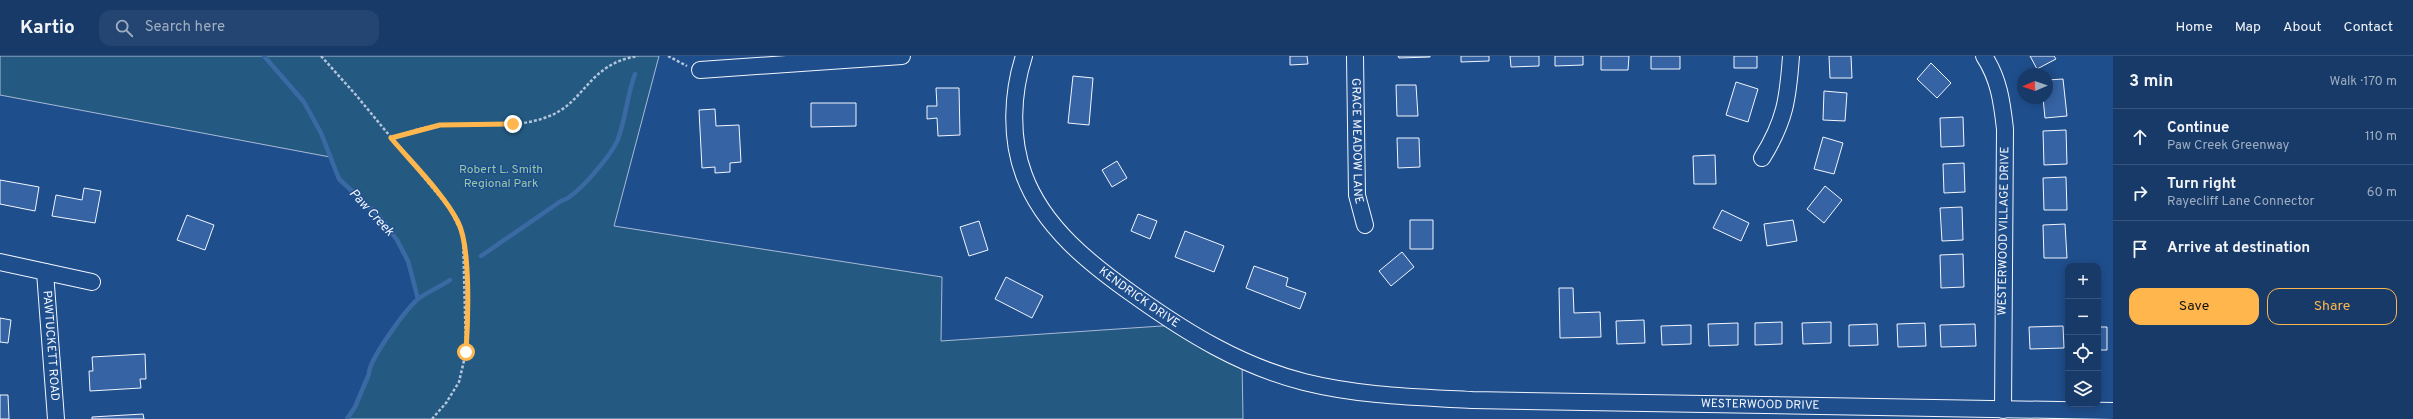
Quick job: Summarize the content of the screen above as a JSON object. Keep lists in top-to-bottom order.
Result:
{
  "streets": {
    "street": [
      "GRACE MEADOW LANE",
      "WESTERWOOD VILLAGE DRIVE",
      "KENDRICK DRIVE",
      "PAWTUCKETT ROAD",
      "WESTERWOOD DRIVE"
    ]
  },
  "crossings": [
    ["WESTERWOOD VILLAGE DRIVE", "WESTERWOOD DRIVE"],
    ["KENDRICK DRIVE", "WESTERWOOD DRIVE"]
  ],
  "water": ["Paw Creek"],
  "parks": ["Robert L. Smith Regional Park"],
  "north": "left",
  "page": {
    "header": "Kartio",
    "search": "Search here",
    "nav": [
      "Home",
      "Map",
      "About",
      "Contact"
    ],
    "heading": ["3 min", "Walk · 170 m"],
    "list": [
      ["Continue", "Paw Creek Greenway", "110 m"],
      ["Turn right", "Rayecliff Lane Connector", "60 m"],
      "Arrive at destination"
    ],
    "map_buttons": ["+", "−"],
    "buttons": ["Save", "Share"]
  }
}
